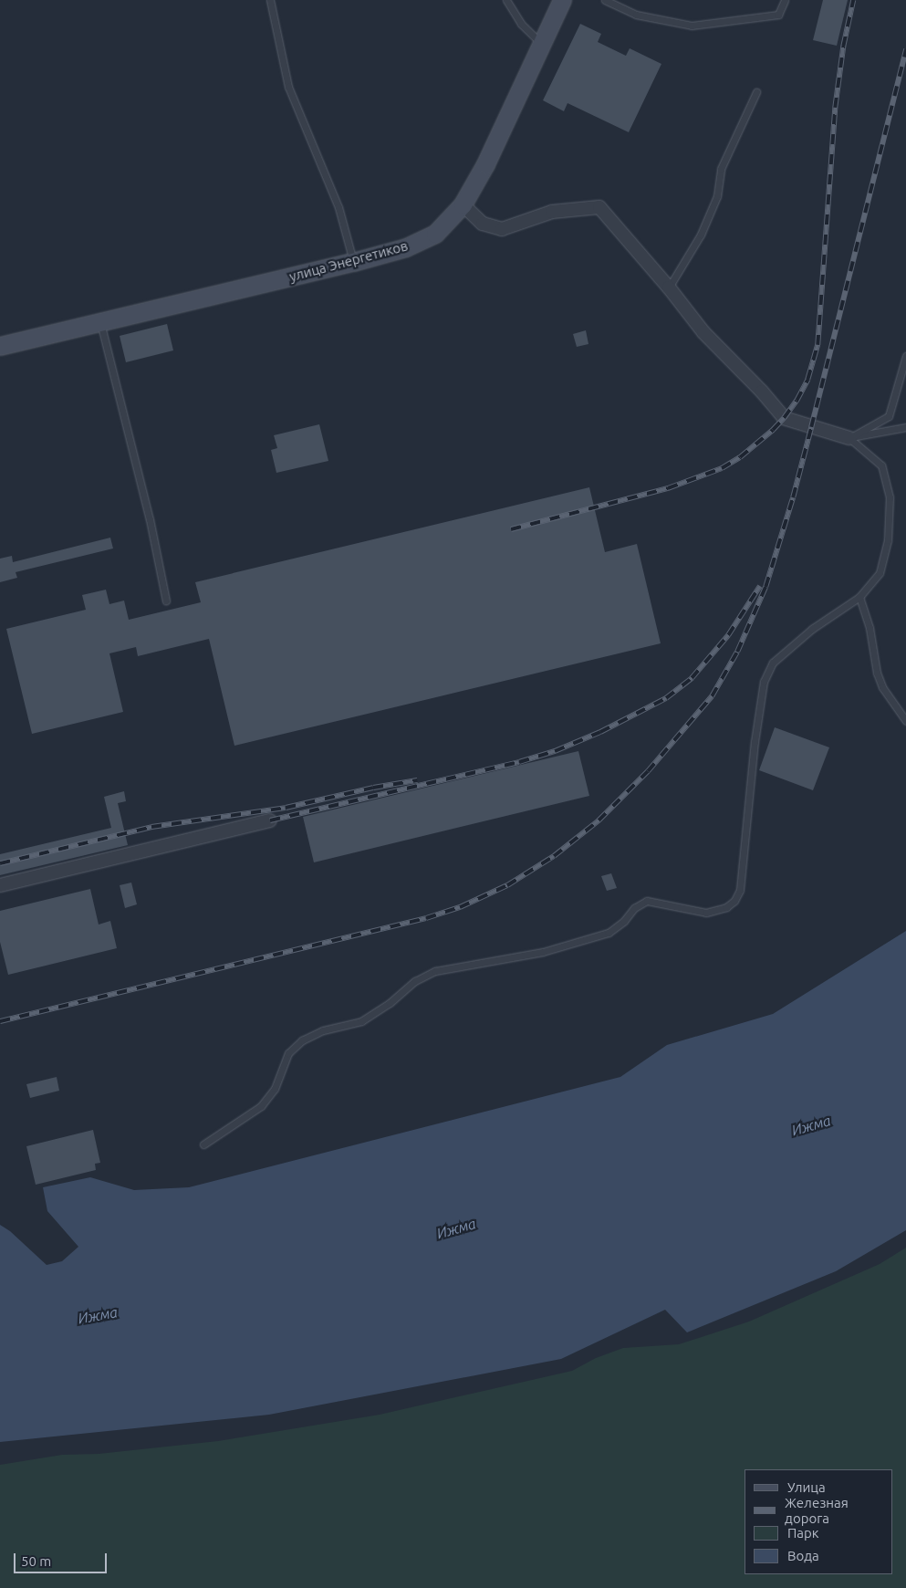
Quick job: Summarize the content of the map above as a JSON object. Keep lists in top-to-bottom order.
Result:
{
  "streets": {
    "main road": ["улица Энергетиков"]
  },
  "water": ["Ижма"],
  "legend": [
    "Улица",
    "Железная дорога",
    "Парк",
    "Вода"
  ],
  "scale_bar": "50 m"
}
